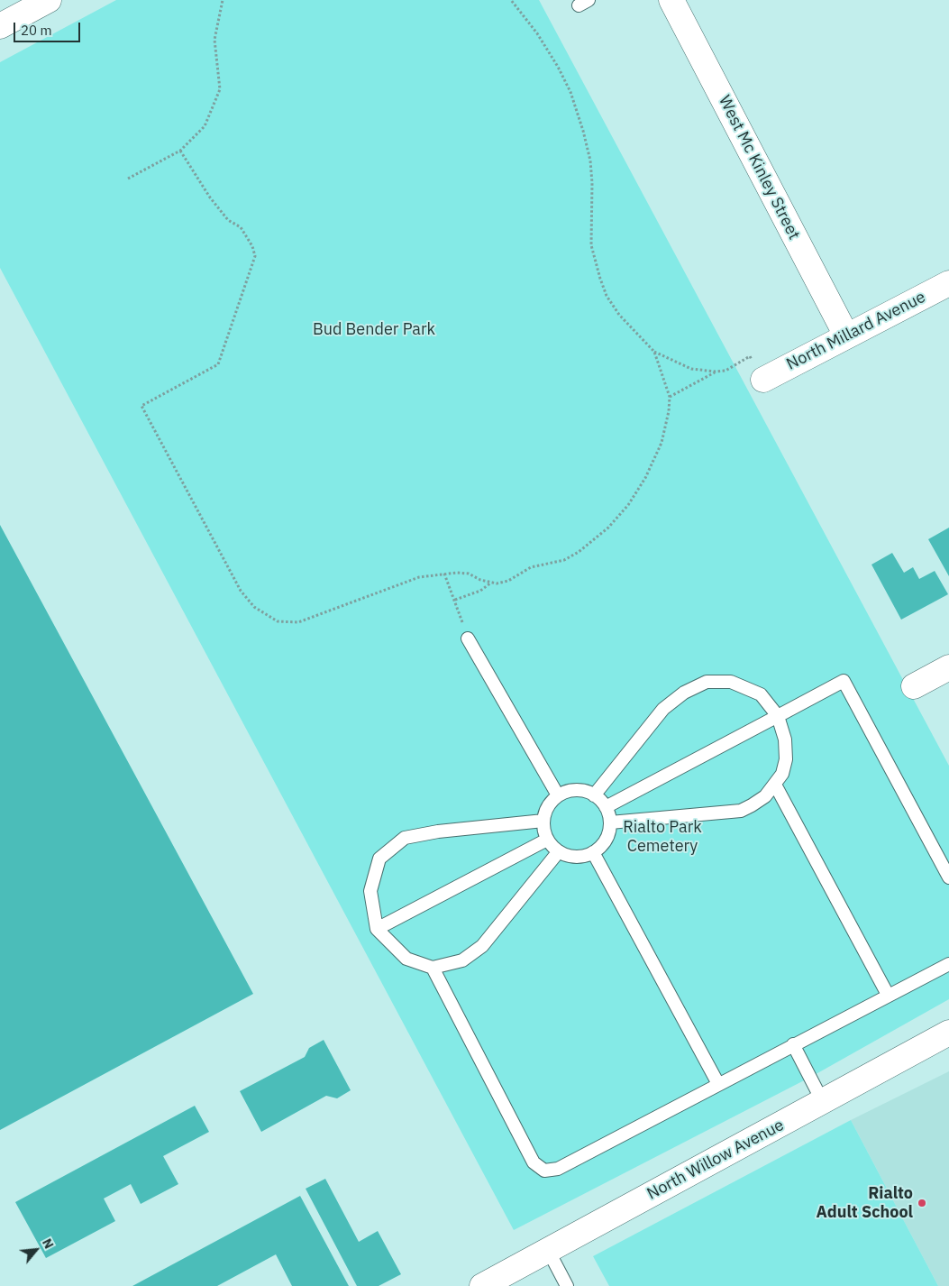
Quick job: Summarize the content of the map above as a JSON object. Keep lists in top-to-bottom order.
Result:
{
  "streets": {
    "street": ["West Mc Kinley Street", "North Millard Avenue", "North Willow Avenue"]
  },
  "crossings": [
    ["West Mc Kinley Street", "North Millard Avenue"]
  ],
  "parks": ["Bud Bender Park", "Rialto Park Cemetery"],
  "places": ["Rialto Adult School"],
  "scale_bar": "20 m",
  "north": "top right"
}
